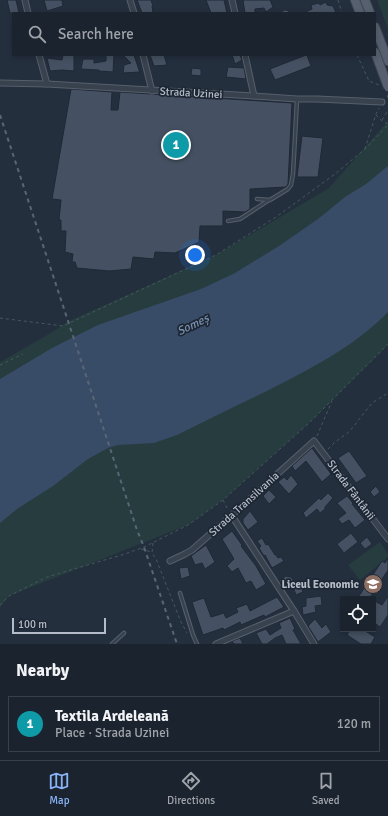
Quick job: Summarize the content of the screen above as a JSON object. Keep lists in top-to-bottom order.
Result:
{
  "streets": {
    "street": ["Strada Uzinei", "Strada Fântânii", "Strada Transilvania"]
  },
  "crossings": [
    ["Strada Fântânii", "Strada Transilvania"]
  ],
  "water": ["Someș"],
  "places": {
    "school or university": ["Liceul Economic"]
  },
  "scale_bar": "100 m",
  "page": {
    "search": "Search here",
    "pins": "1",
    "scale": "100 m",
    "heading": "Nearby",
    "list": [
      {
        "mark": "1",
        "name": "Textila Ardeleană",
        "note": "Place · Strada Uzinei",
        "value": "120 m"
      }
    ],
    "nav": ["Map", "Directions", "Saved"]
  }
}
